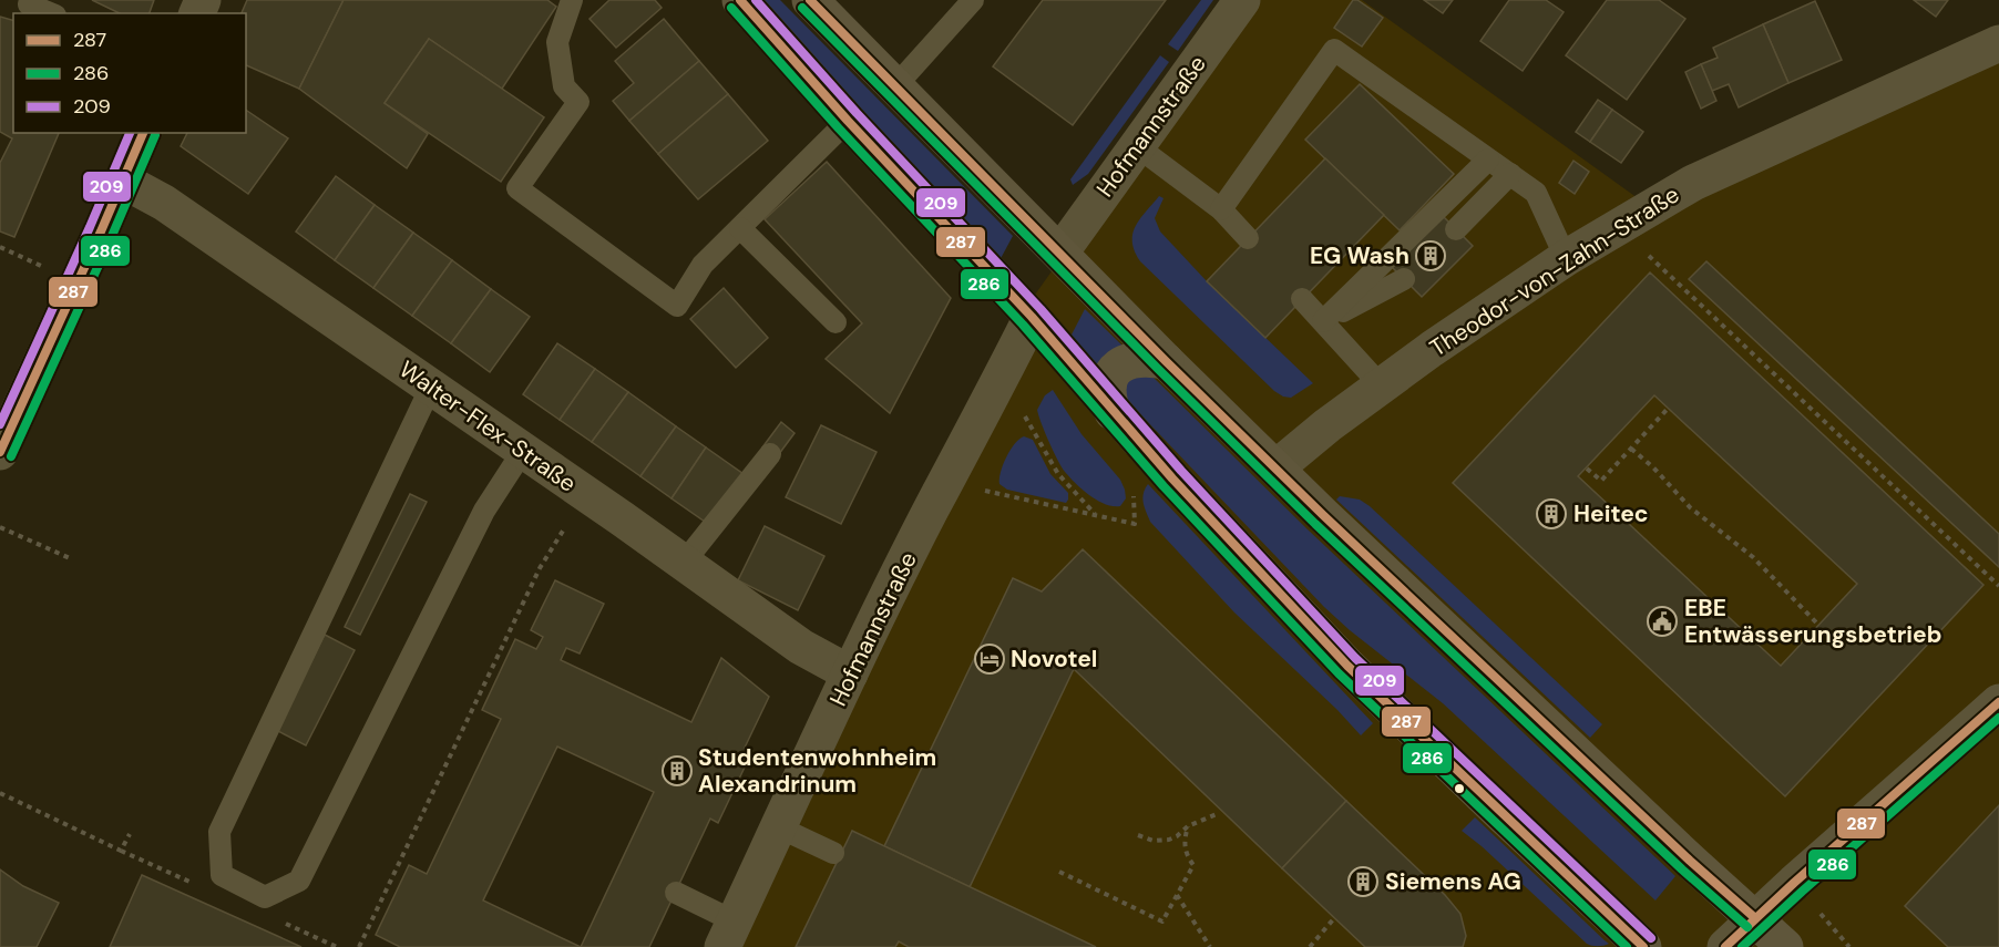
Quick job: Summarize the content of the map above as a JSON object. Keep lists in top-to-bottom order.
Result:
{
  "streets": {
    "street": ["Hofmannstraße", "Theodor-von-Zahn-Straße", "Walter-Flex-Straße"]
  },
  "crossings": [
    ["Hofmannstraße", "Walter-Flex-Straße"]
  ],
  "places": {
    "building": [
      "EG Wash",
      "Heitec",
      "Studentenwohnheim Alexandrinum",
      "Siemens AG"
    ],
    "public building": ["EBE Entwässerungsbetrieb"],
    "hotel": ["Novotel"]
  },
  "lines": ["transit line 287", "transit line 209", "transit line 286"],
  "legend": ["287", "286", "209"]
}
